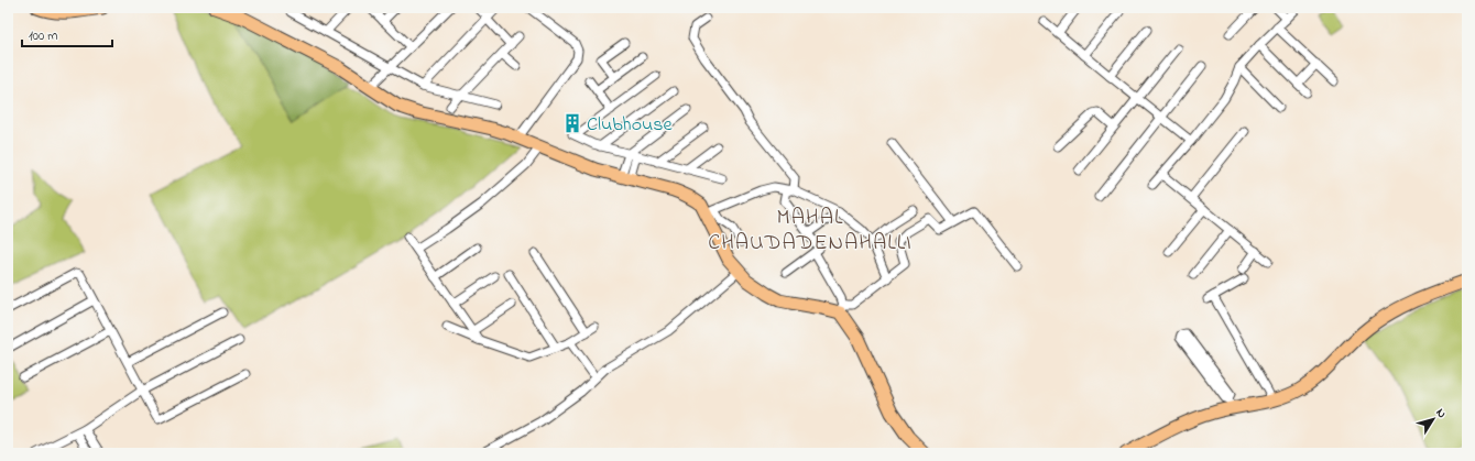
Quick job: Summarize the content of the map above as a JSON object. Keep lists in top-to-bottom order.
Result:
{
  "districts": ["MAHAL CHAUDADENAHALLI"],
  "places": {
    "building": ["Clubhouse"]
  },
  "scale_bar": "100 m",
  "north": "top right"
}
